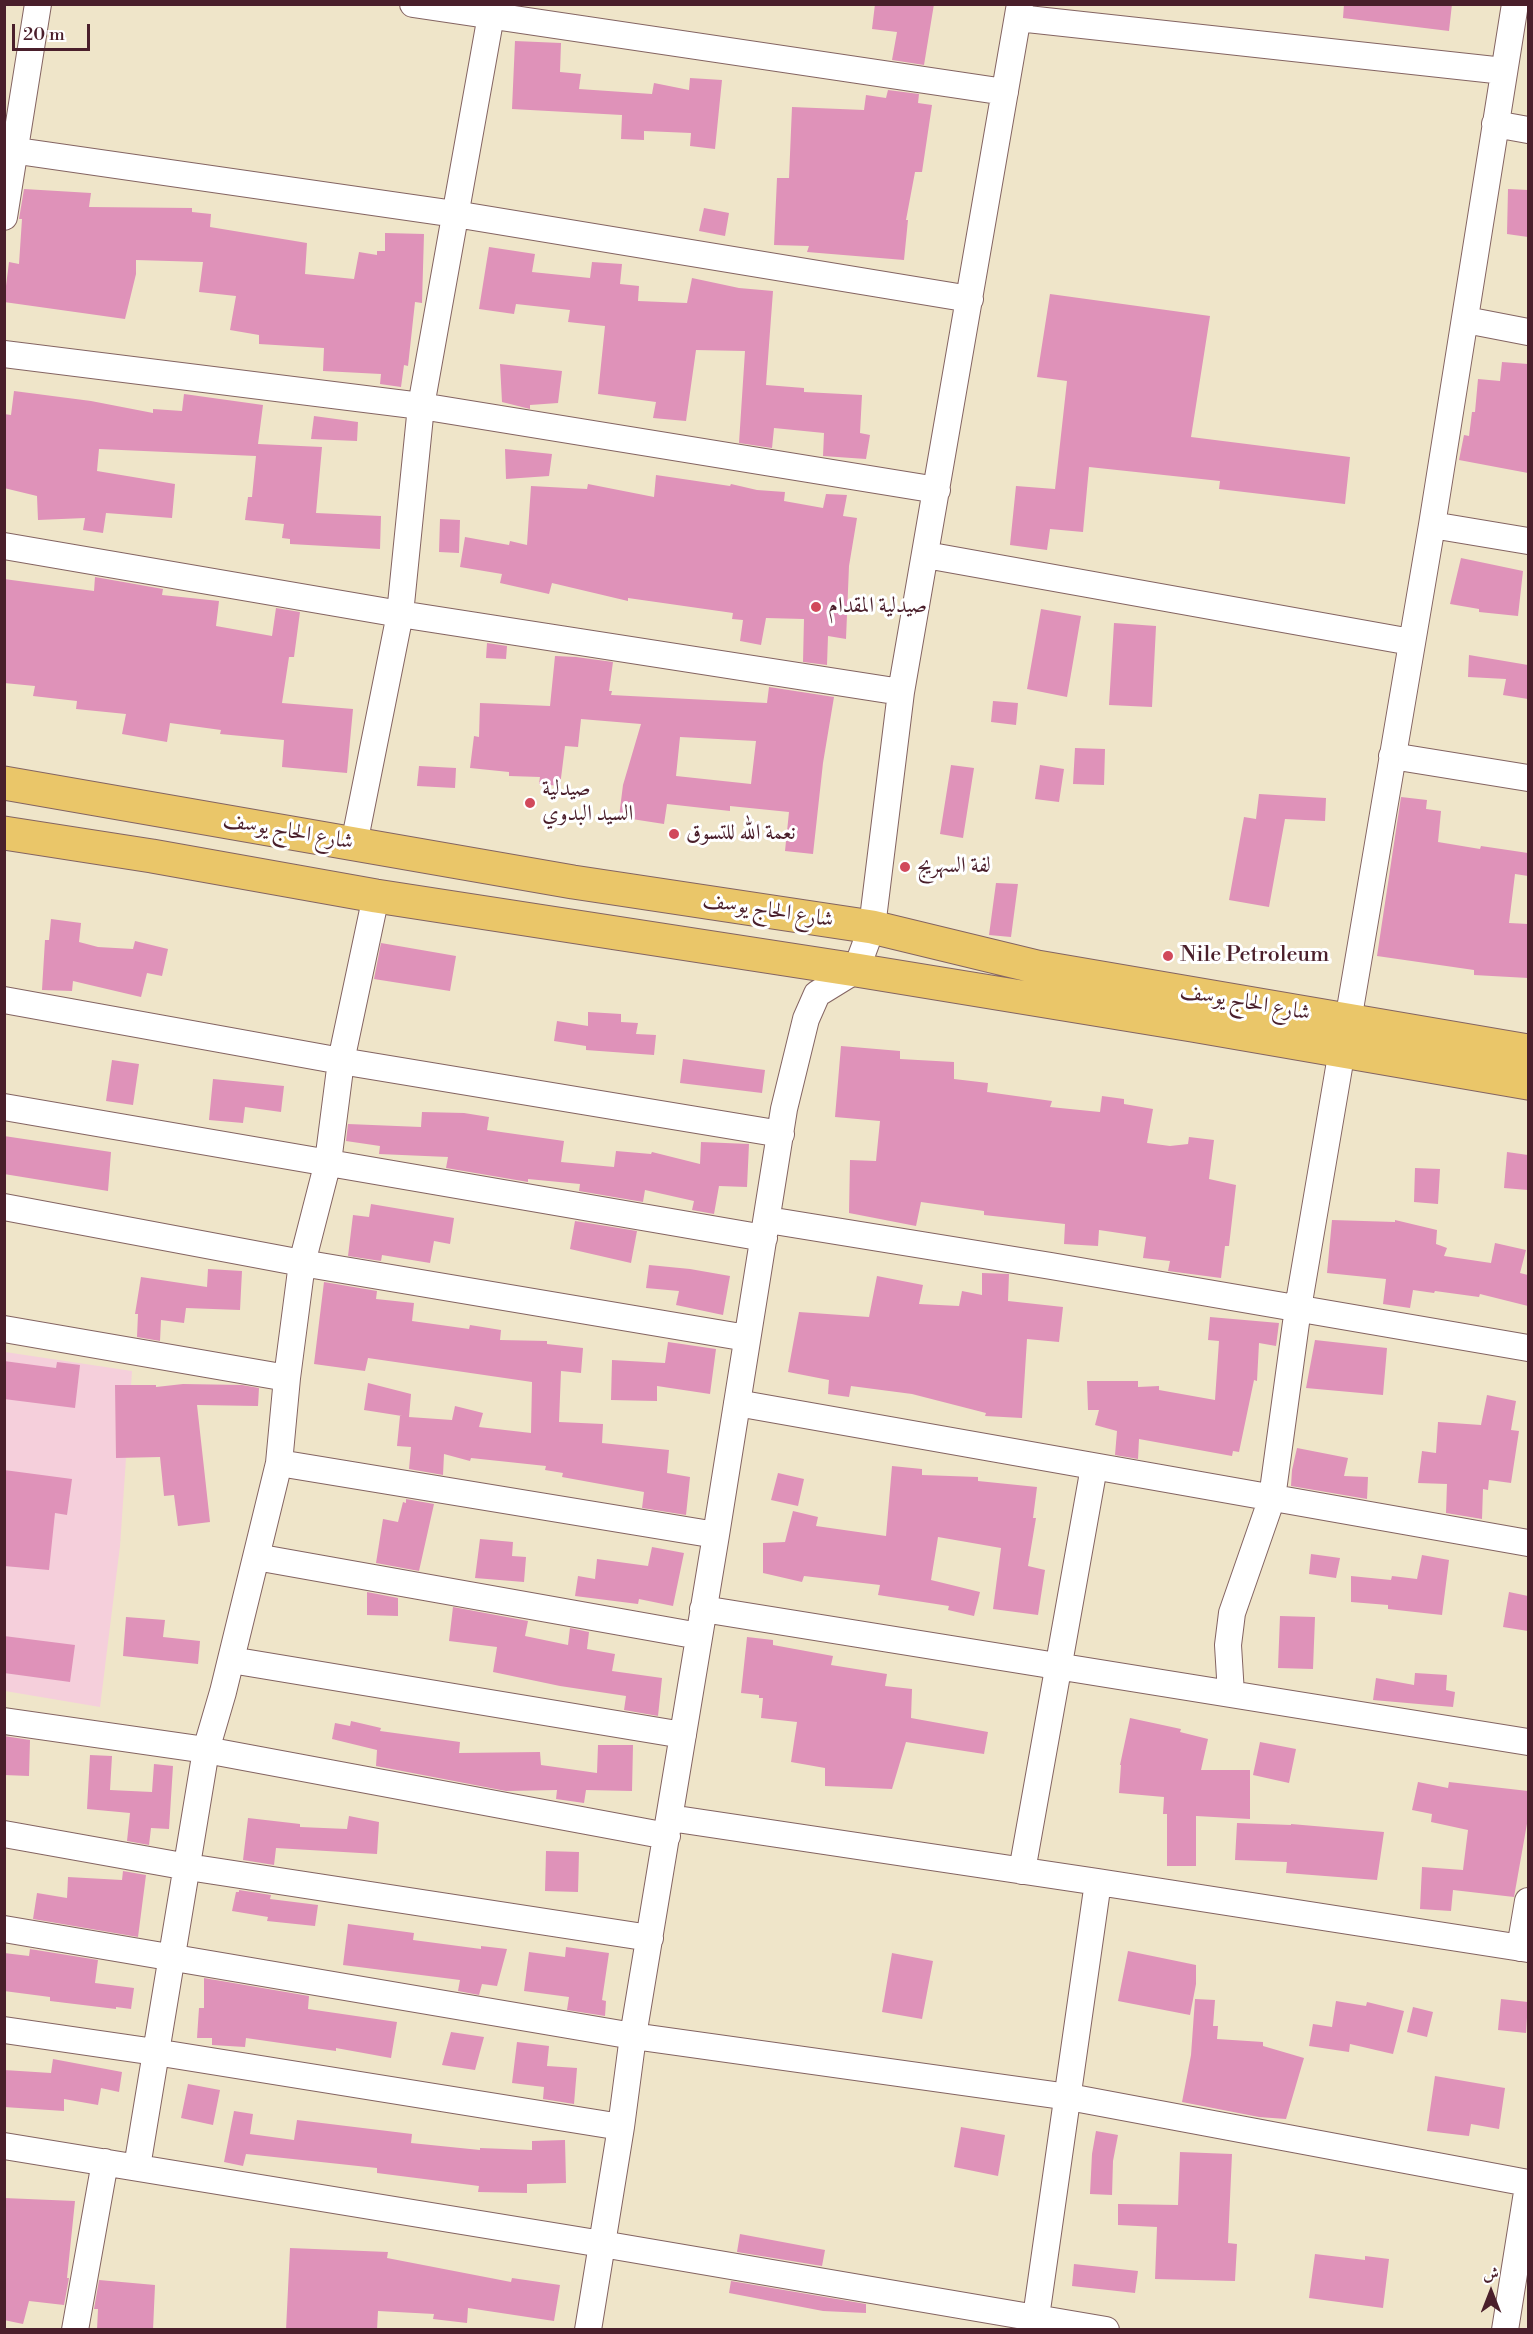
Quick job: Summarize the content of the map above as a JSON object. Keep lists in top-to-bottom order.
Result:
{
  "streets": {
    "main road": ["شارع الحاج يوسف"]
  },
  "places": [
    "صيدلية المقدام",
    "صيدلية السيد البدوي",
    "نعمة الله للتسوق",
    "لفة السهريج",
    "Nile Petroleum"
  ],
  "scale_bar": "20 m",
  "north": "top"
}
